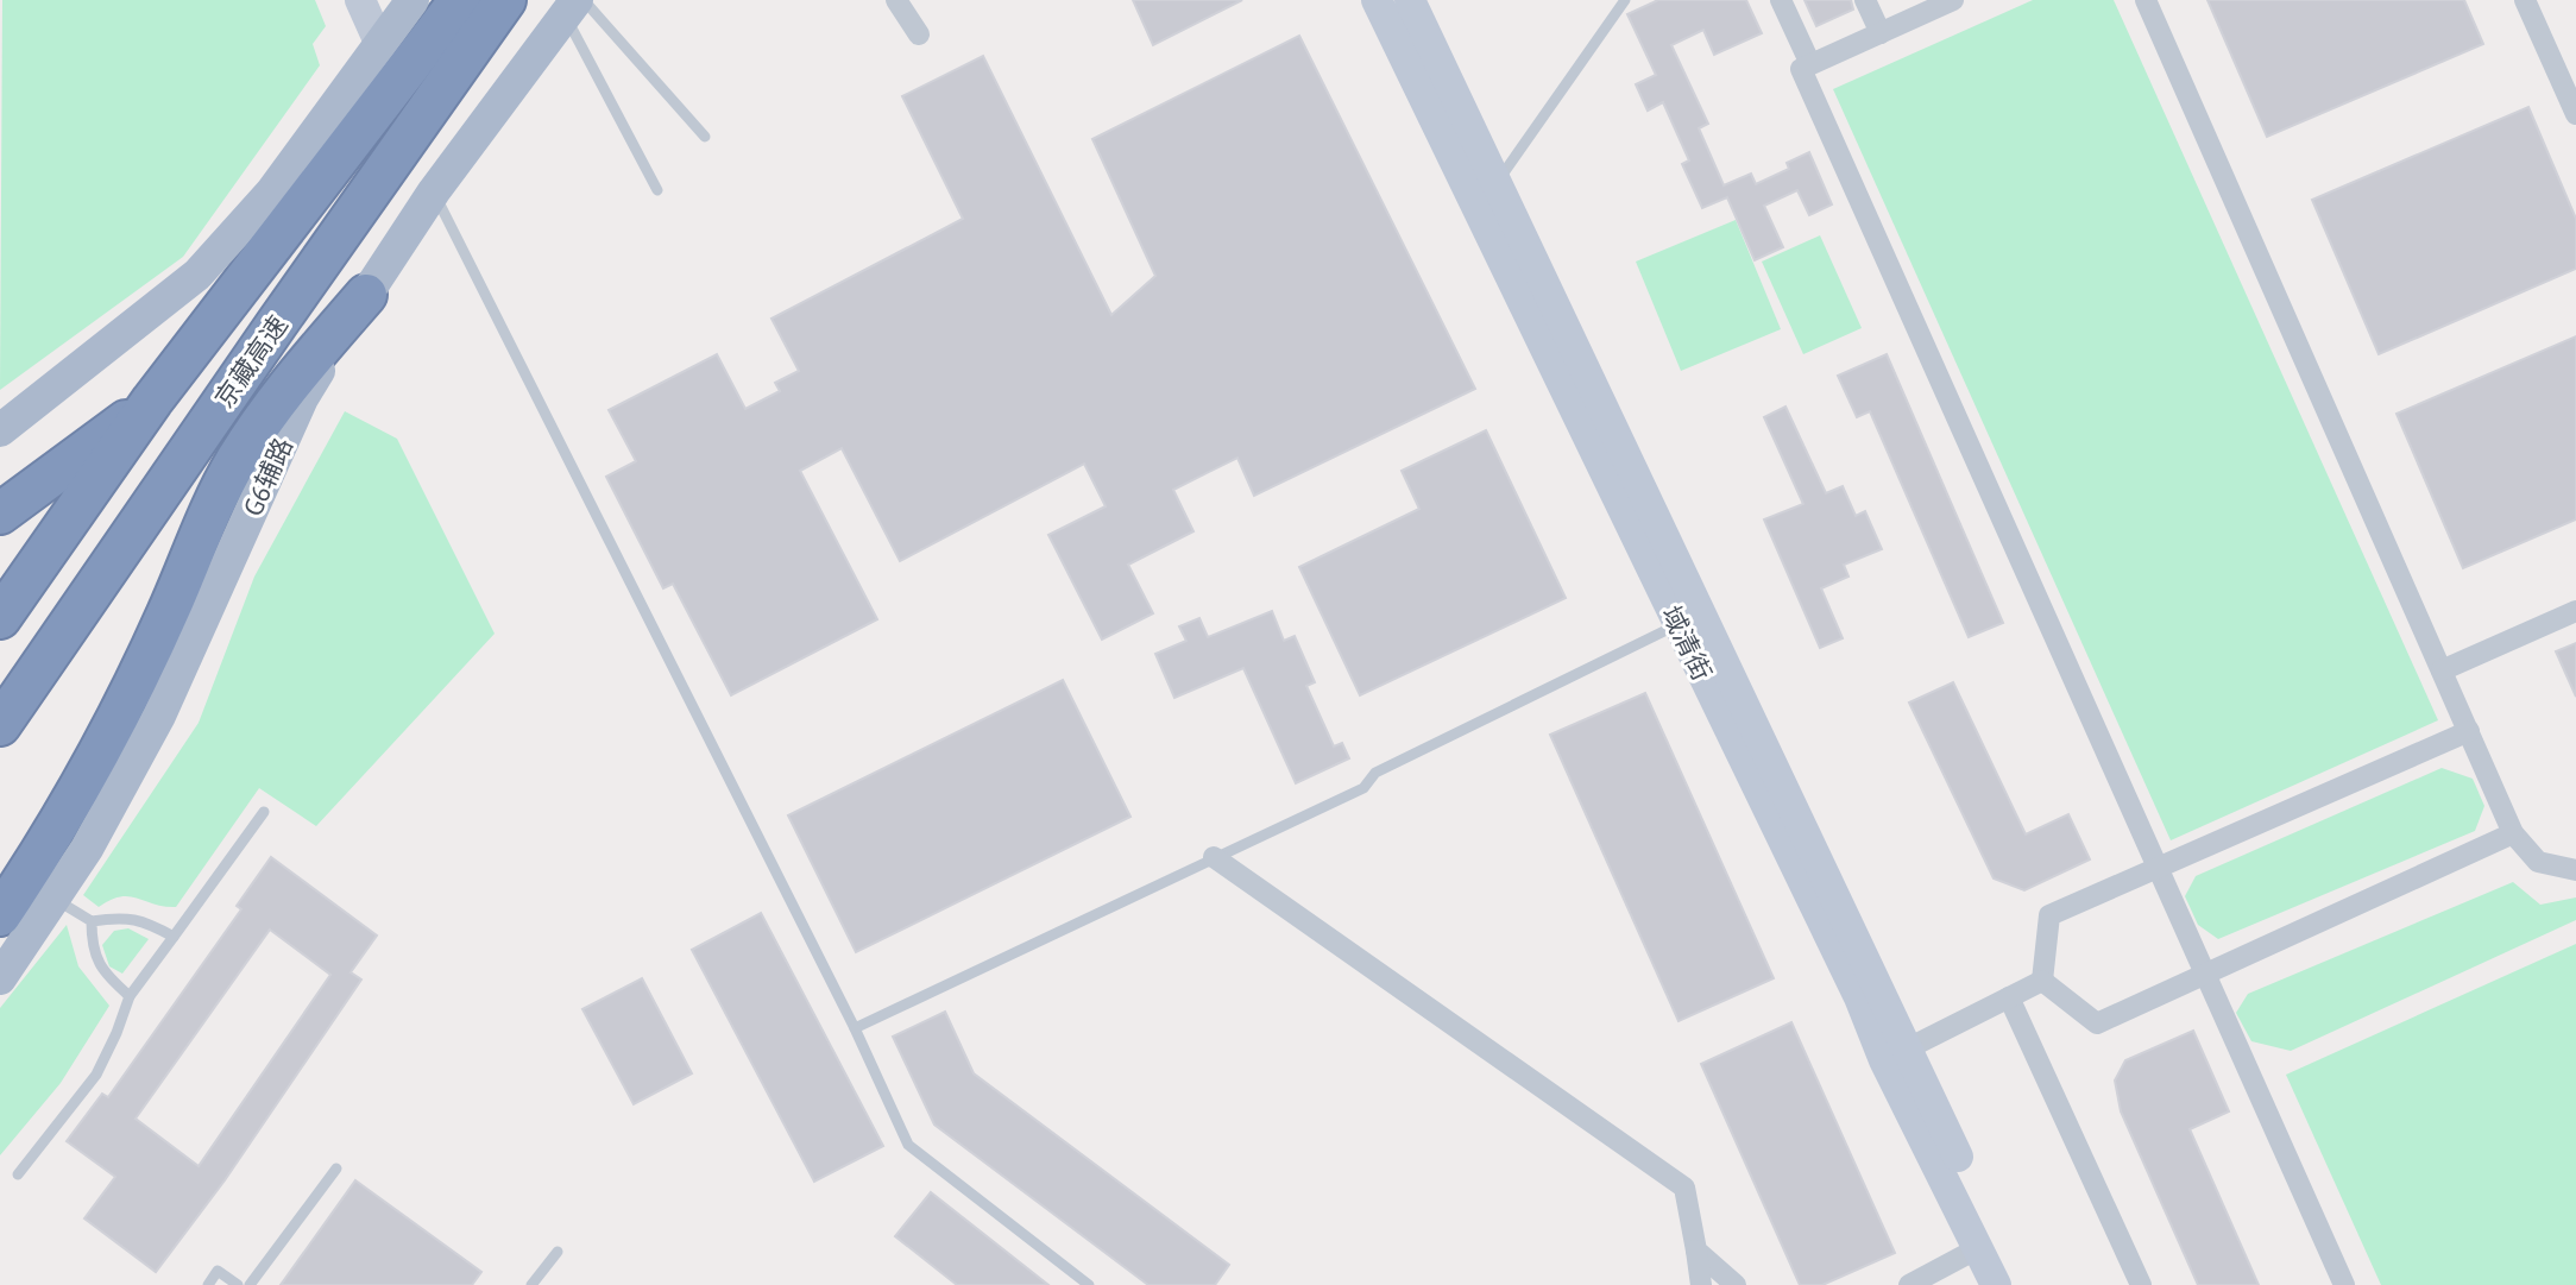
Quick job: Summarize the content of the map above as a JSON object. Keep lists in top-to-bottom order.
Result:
{
  "streets": {
    "highway": ["京藏高速"],
    "main road": ["G6辅路"],
    "street": ["域清街"]
  }
}
